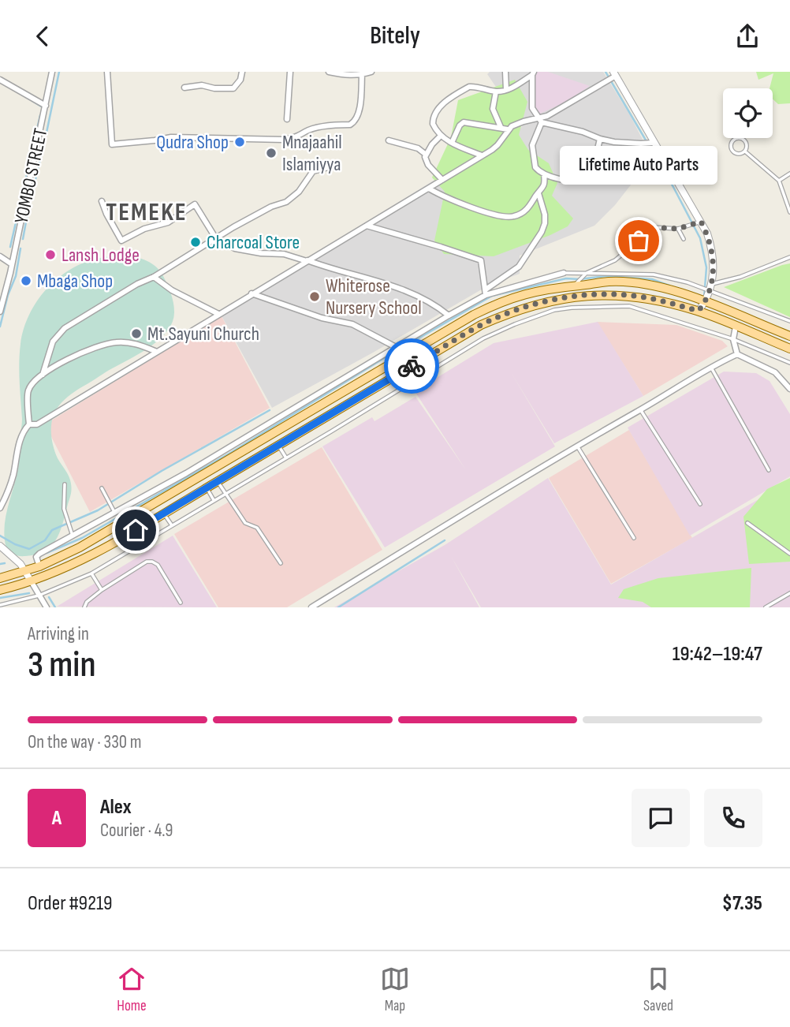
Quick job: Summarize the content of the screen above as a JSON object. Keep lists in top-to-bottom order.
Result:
{
  "streets": {
    "street": ["YOMBO STREET"]
  },
  "districts": ["TEMEKE"],
  "places": [
    "Qudra Shop",
    "Mnajaahil Islamiyya",
    "Lifetime Auto Parts",
    "Charcoal Store",
    "Lansh Lodge",
    "Mbaga Shop",
    "Whiterose Nursery School",
    "Mt.Sayuni Church"
  ],
  "page": {
    "header": "Bitely",
    "bubble": "Lifetime Auto Parts",
    "heading": ["3 min", "Arriving in", "19:42–19:47"],
    "panel": [
      "Alex",
      "Courier · 4.9",
      "Order #9219",
      "$7.35"
    ],
    "bar": "On the way · 330 m",
    "round": "A",
    "tabs": ["Home", "Map", "Saved"]
  }
}
